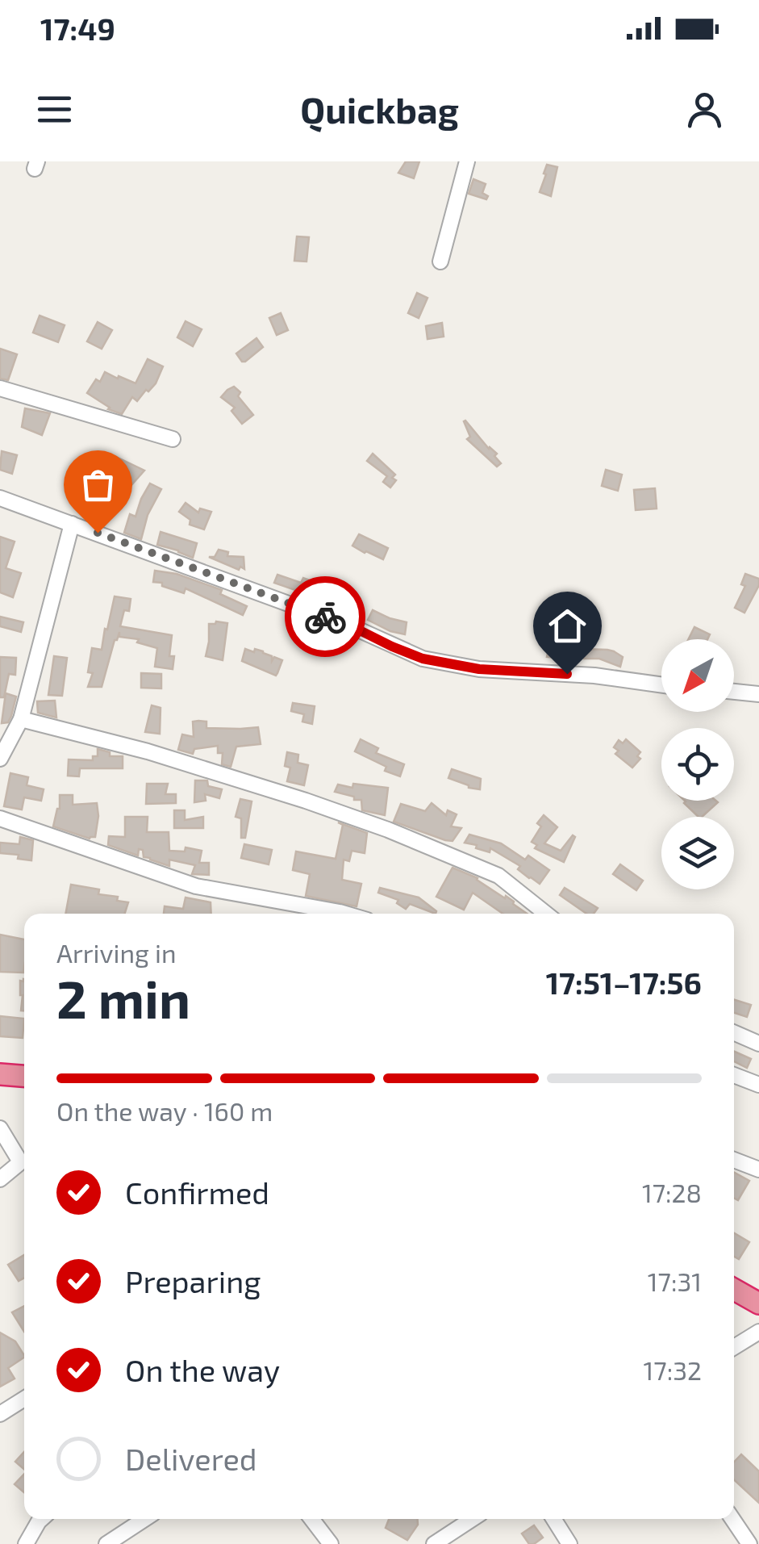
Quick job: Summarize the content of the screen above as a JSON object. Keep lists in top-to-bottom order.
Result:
{
  "north": "bottom left",
  "page": {
    "status": "17:49",
    "header": "Quickbag",
    "heading": ["2 min", "Arriving in", "17:51–17:56"],
    "bar": "On the way · 160 m",
    "list": [
      ["Confirmed", "17:28"],
      ["Preparing", "17:31"],
      ["On the way", "17:32"],
      "Delivered"
    ]
  }
}
